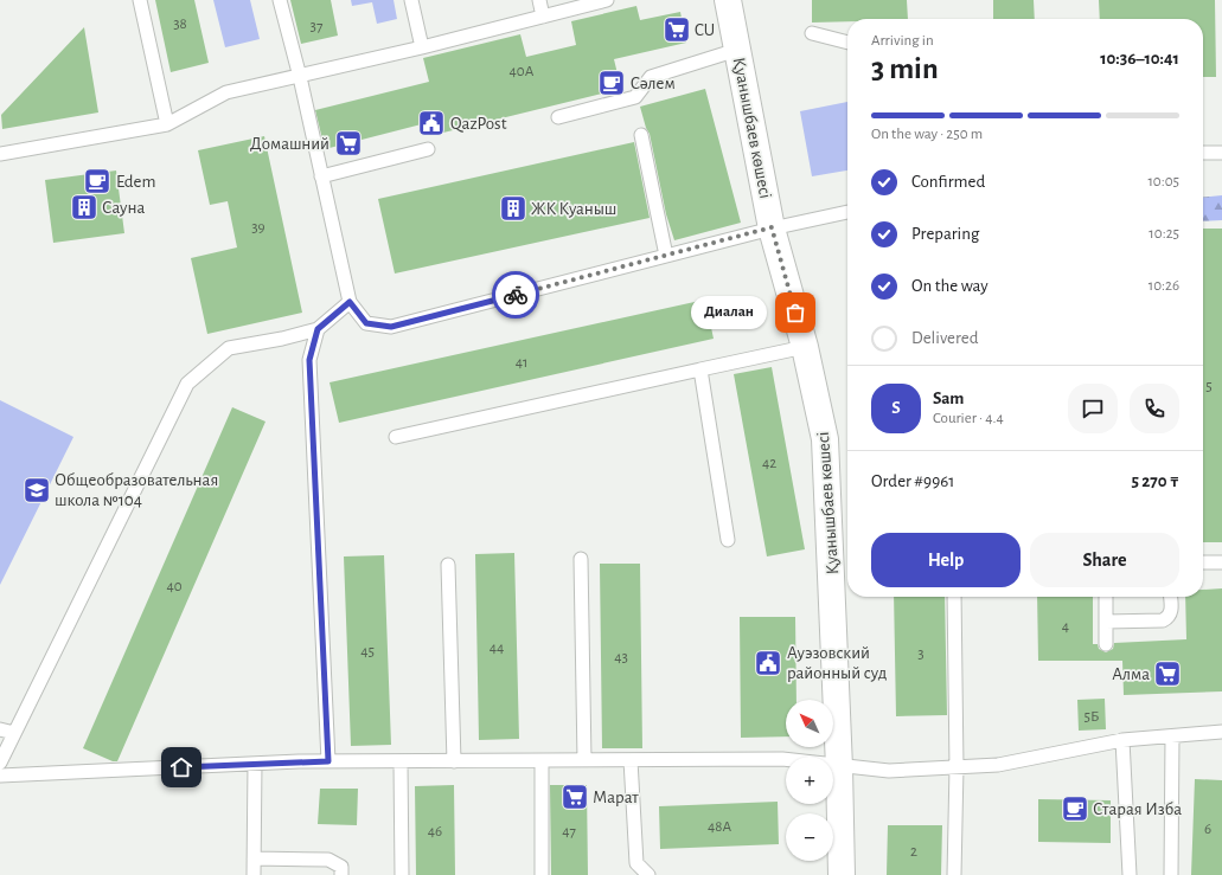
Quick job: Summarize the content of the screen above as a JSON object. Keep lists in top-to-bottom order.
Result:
{
  "streets": {
    "street": ["Қуанышбаев көшесі"]
  },
  "places": {
    "supermarket": [
      "CU",
      "Домашний",
      "Алма",
      "Марат"
    ],
    "cafe": ["Cәлем", "Edem", "Старая Изба"],
    "public building": ["QazPost", "Ауэзовский районный суд"],
    "building": ["Сауна", "ЖК Куаныш"],
    "other": ["Диалан"],
    "school or university": ["Общеобразовательная школа №104"]
  },
  "house_numbers": [
    "38",
    "37",
    "40А",
    "39",
    "41",
    "5",
    "42",
    "40",
    "4",
    "44",
    "45",
    "3",
    "43",
    "5Б",
    "48А",
    "6",
    "46",
    "47",
    "2"
  ],
  "north": "top left",
  "page": {
    "heading": ["3 min", "Arriving in", "10:36–10:41"],
    "panel": [
      "Sam",
      "Courier · 4.4",
      "Order #9961",
      "5 270 ₸"
    ],
    "bar": "On the way · 250 m",
    "list": [
      ["Confirmed", "10:05"],
      ["Preparing", "10:25"],
      ["On the way", "10:26"],
      "Delivered"
    ],
    "bubble": "Диалан",
    "round": "S",
    "buttons": ["Help", "Share"],
    "map_buttons": ["+", "−"]
  }
}
